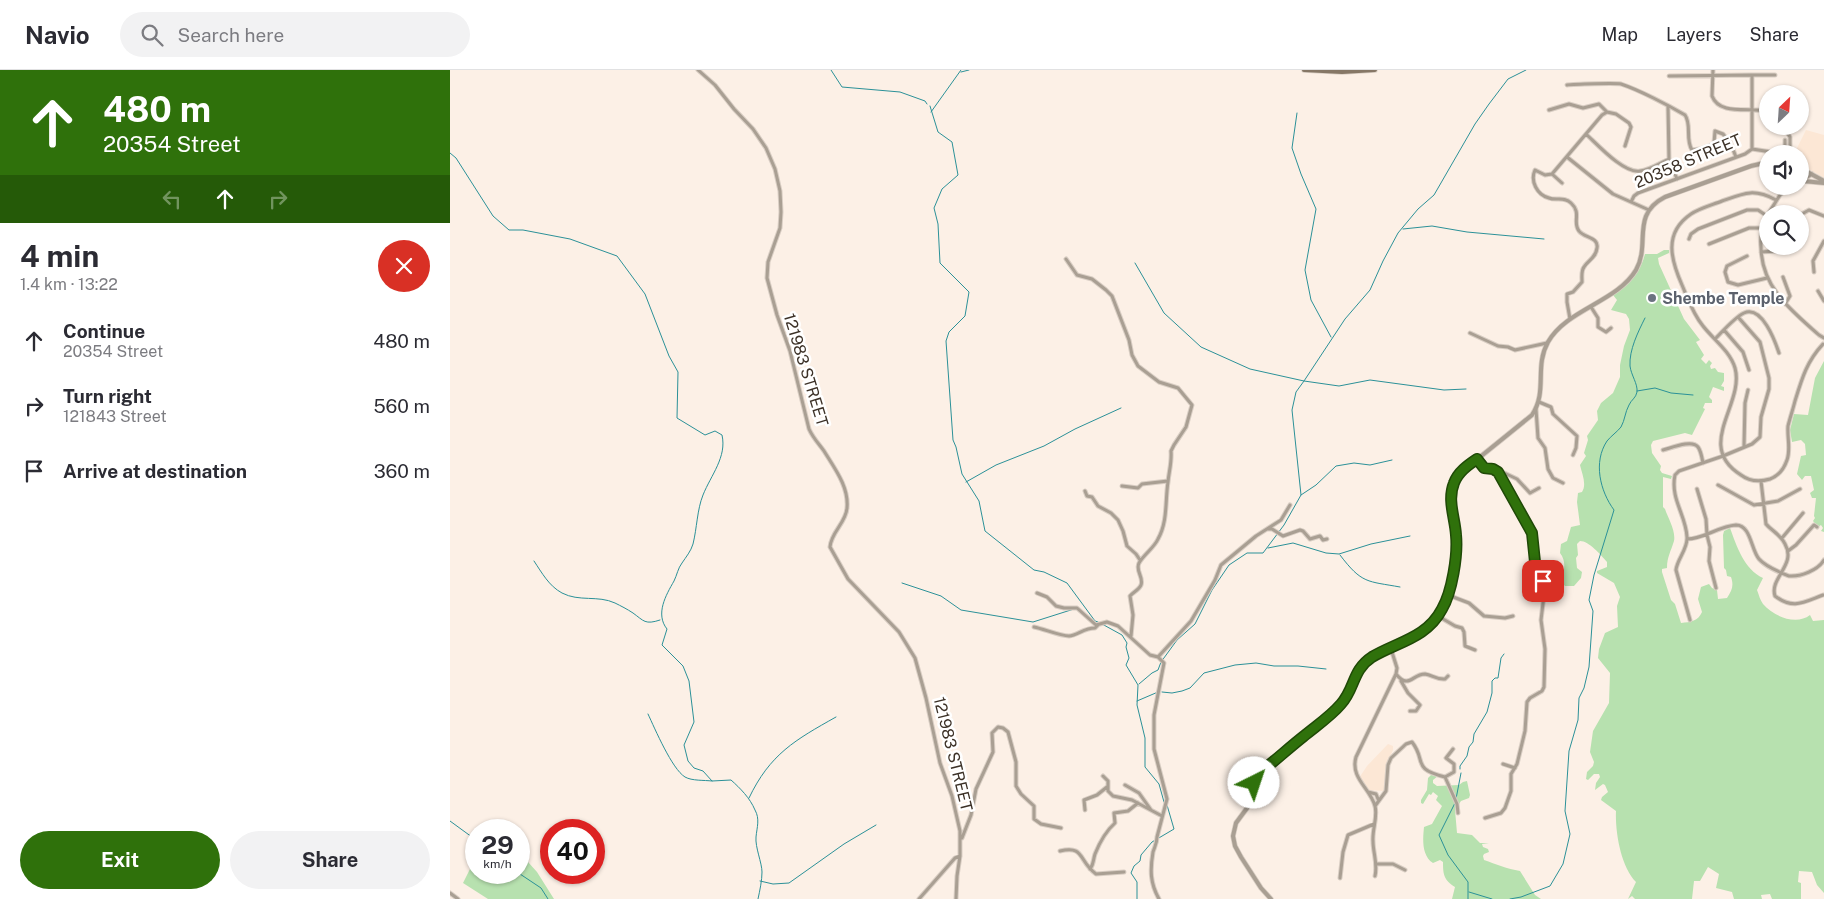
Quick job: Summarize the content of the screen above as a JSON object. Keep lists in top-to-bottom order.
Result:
{
  "streets": {
    "street": ["20358 STREET", "121983 STREET"]
  },
  "places": ["Shembe Temple"],
  "north": "top right",
  "page": {
    "header": "Navio",
    "search": "Search here",
    "nav": ["Map", "Layers", "Share"],
    "turn": ["480 m", "20354 Street"],
    "heading": ["4 min", "1.4 km · 13:22"],
    "list": [
      {
        "name": "Continue",
        "note": "20354 Street",
        "value": "480 m"
      },
      {
        "name": "Turn right",
        "note": "121843 Street",
        "value": "560 m"
      },
      {
        "name": "Arrive at destination",
        "value": "360 m"
      }
    ],
    "speed": "29 km/h",
    "limit": "40",
    "buttons": ["Exit", "Share"]
  }
}
